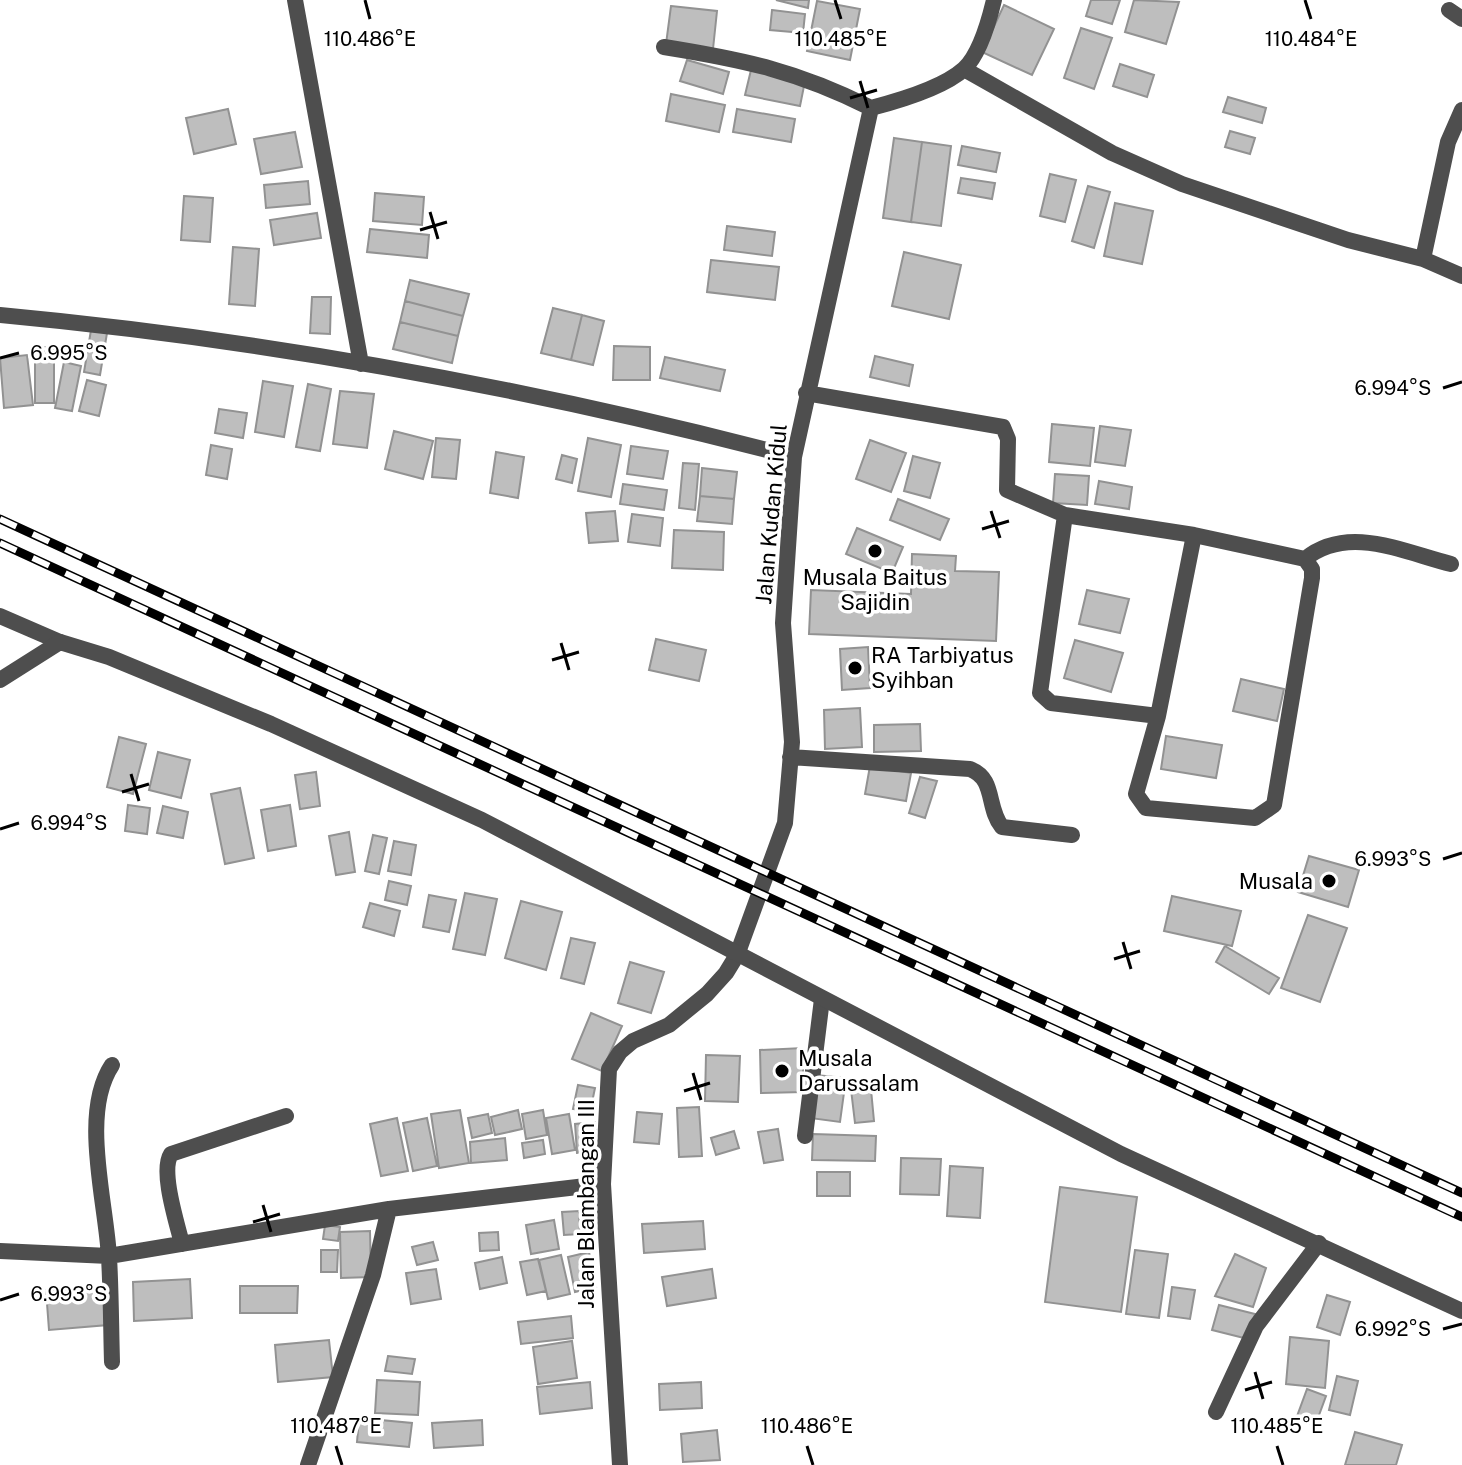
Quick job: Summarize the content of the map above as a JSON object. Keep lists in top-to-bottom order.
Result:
{
  "streets": {
    "street": ["Jalan Kudan Kidul", "Jalan Blambangan III"]
  },
  "crossings": [
    ["Jalan Kudan Kidul", "Jalan Blambangan III"]
  ],
  "places": [
    "Musala Baitus Sajidin",
    "RA Tarbiyatus Syihban",
    "Musala",
    "Musala Darussalam"
  ],
  "coordinates": [
    "110.486°E",
    "110.485°E",
    "110.484°E",
    "6.995°S",
    "6.994°S",
    "6.993°S",
    "6.992°S",
    "110.487°E"
  ]
}
